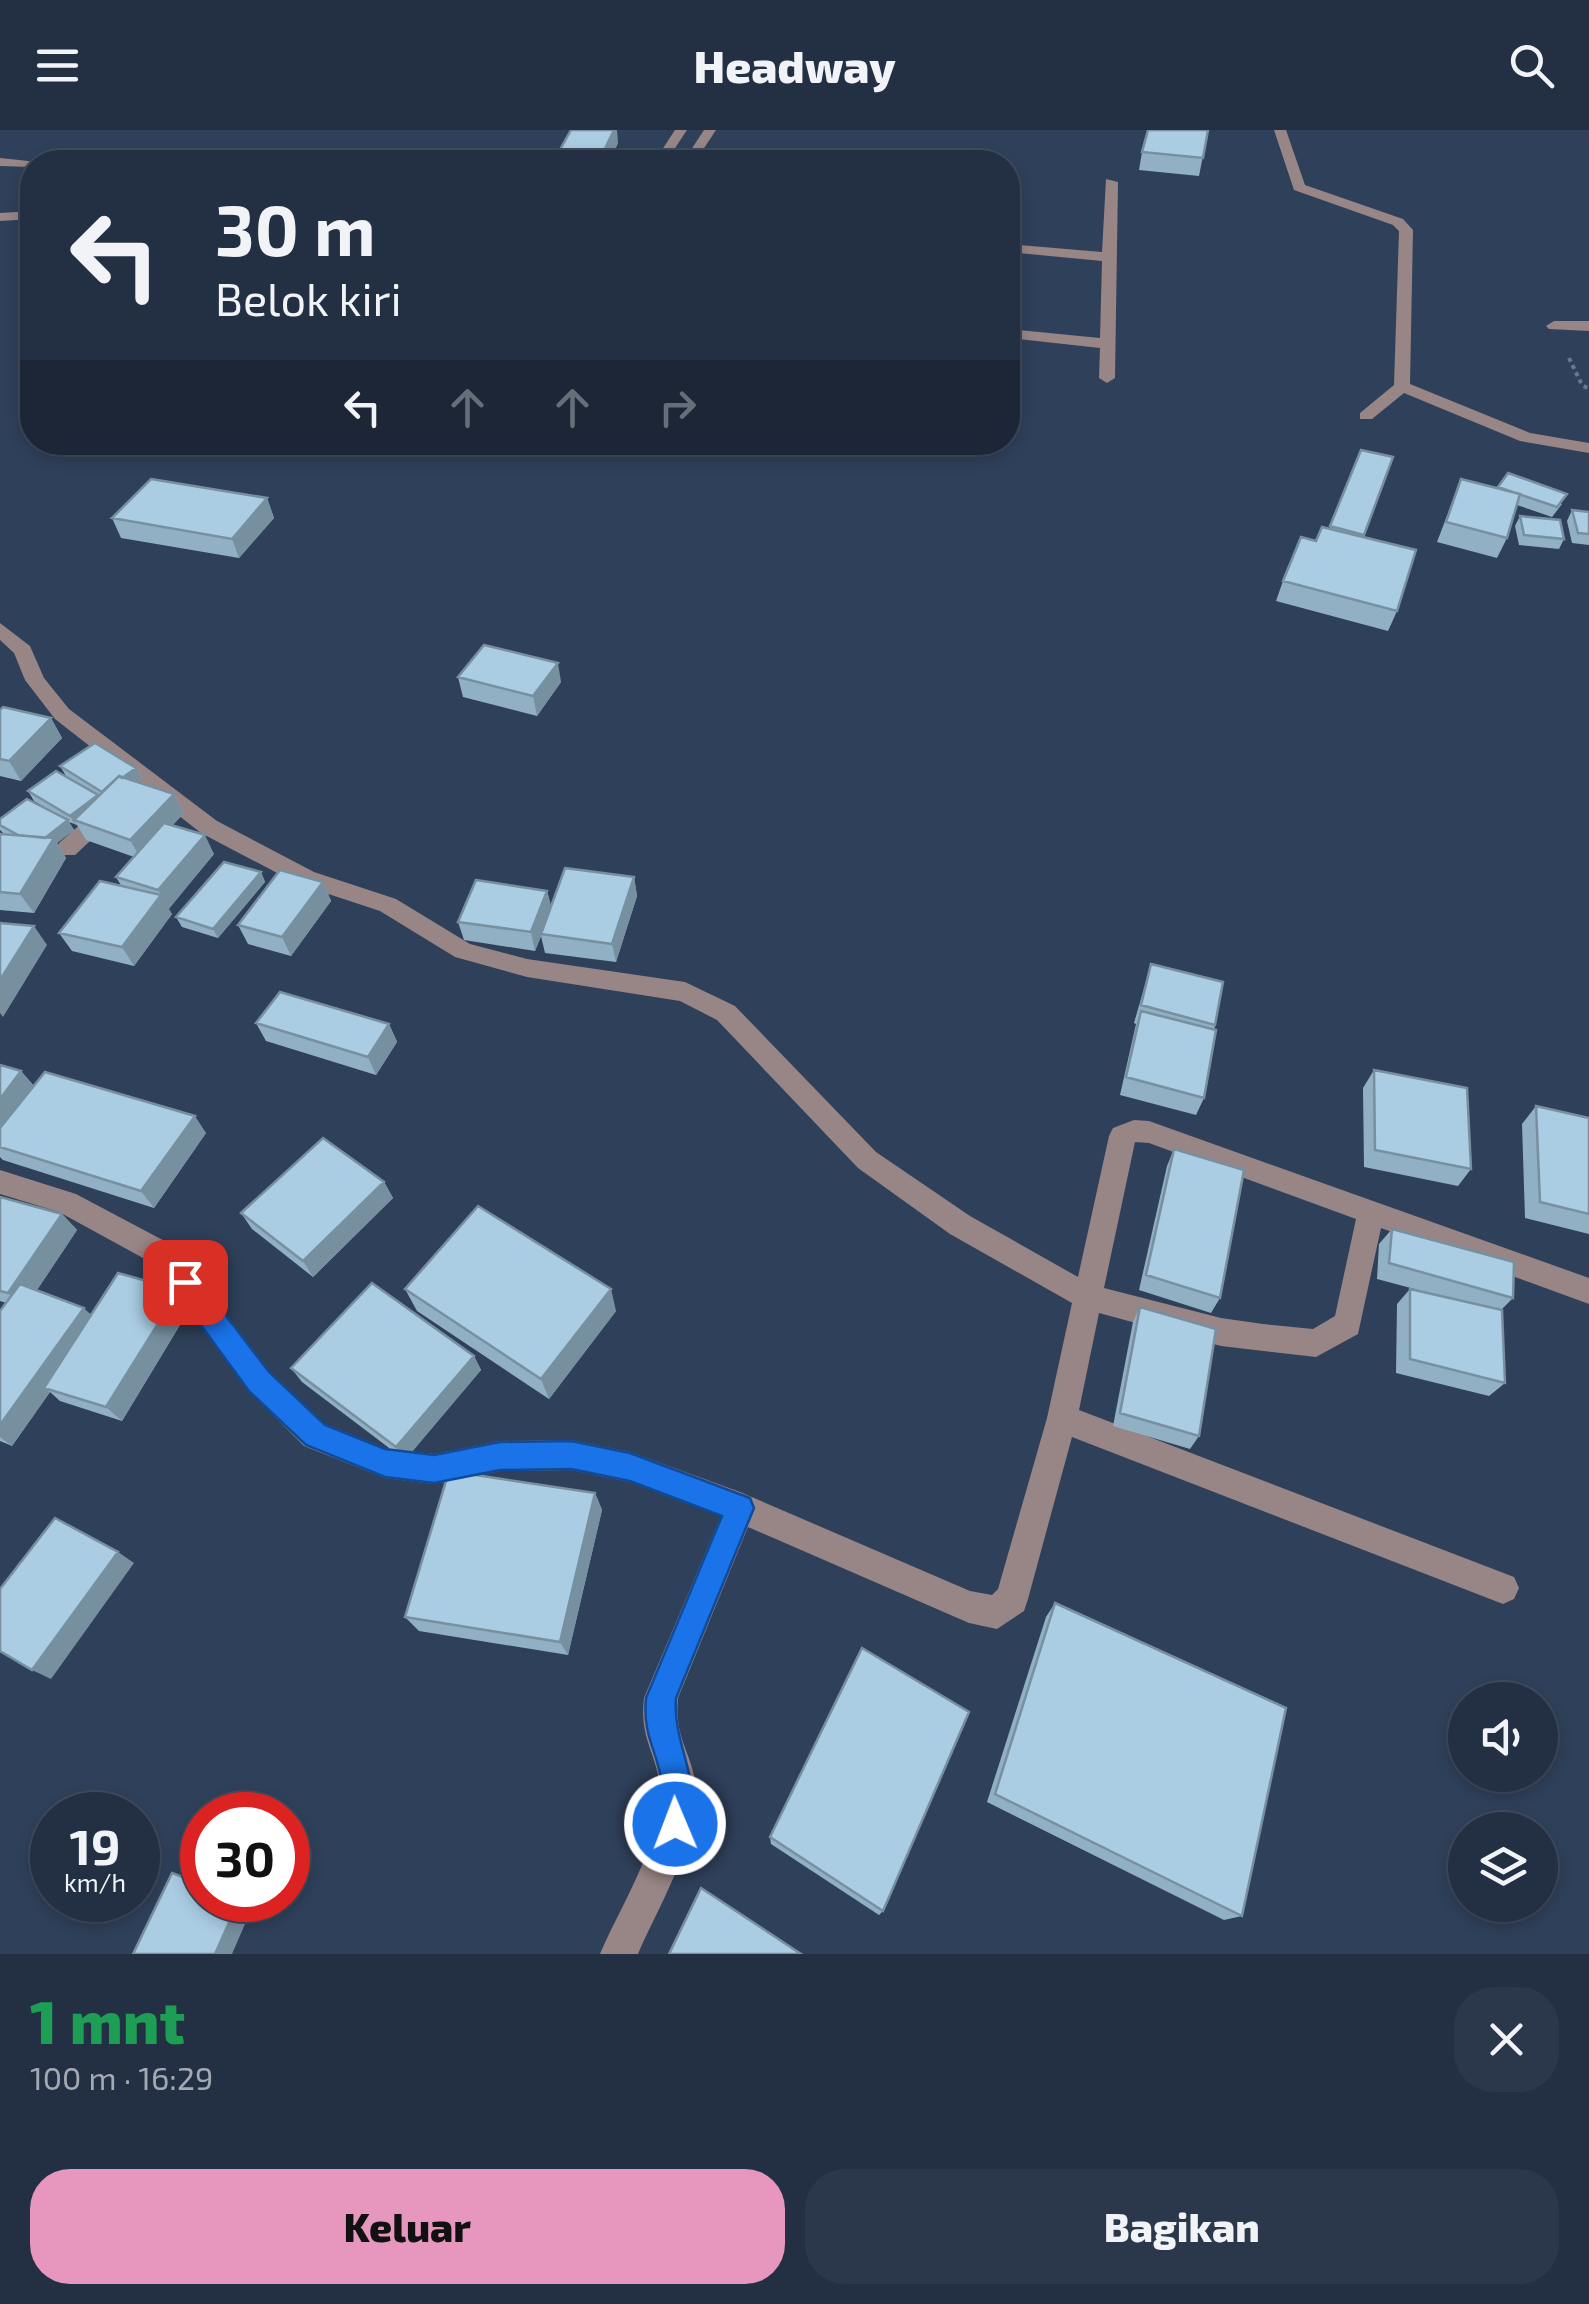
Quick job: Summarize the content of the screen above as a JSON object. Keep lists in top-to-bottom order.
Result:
{
  "page": {
    "header": "Headway",
    "turn": ["30 m", "Belok kiri"],
    "speed": "19 km/h",
    "limit": "30",
    "heading": ["1 mnt", "100 m · 16:29"],
    "buttons": ["Keluar", "Bagikan"]
  }
}
